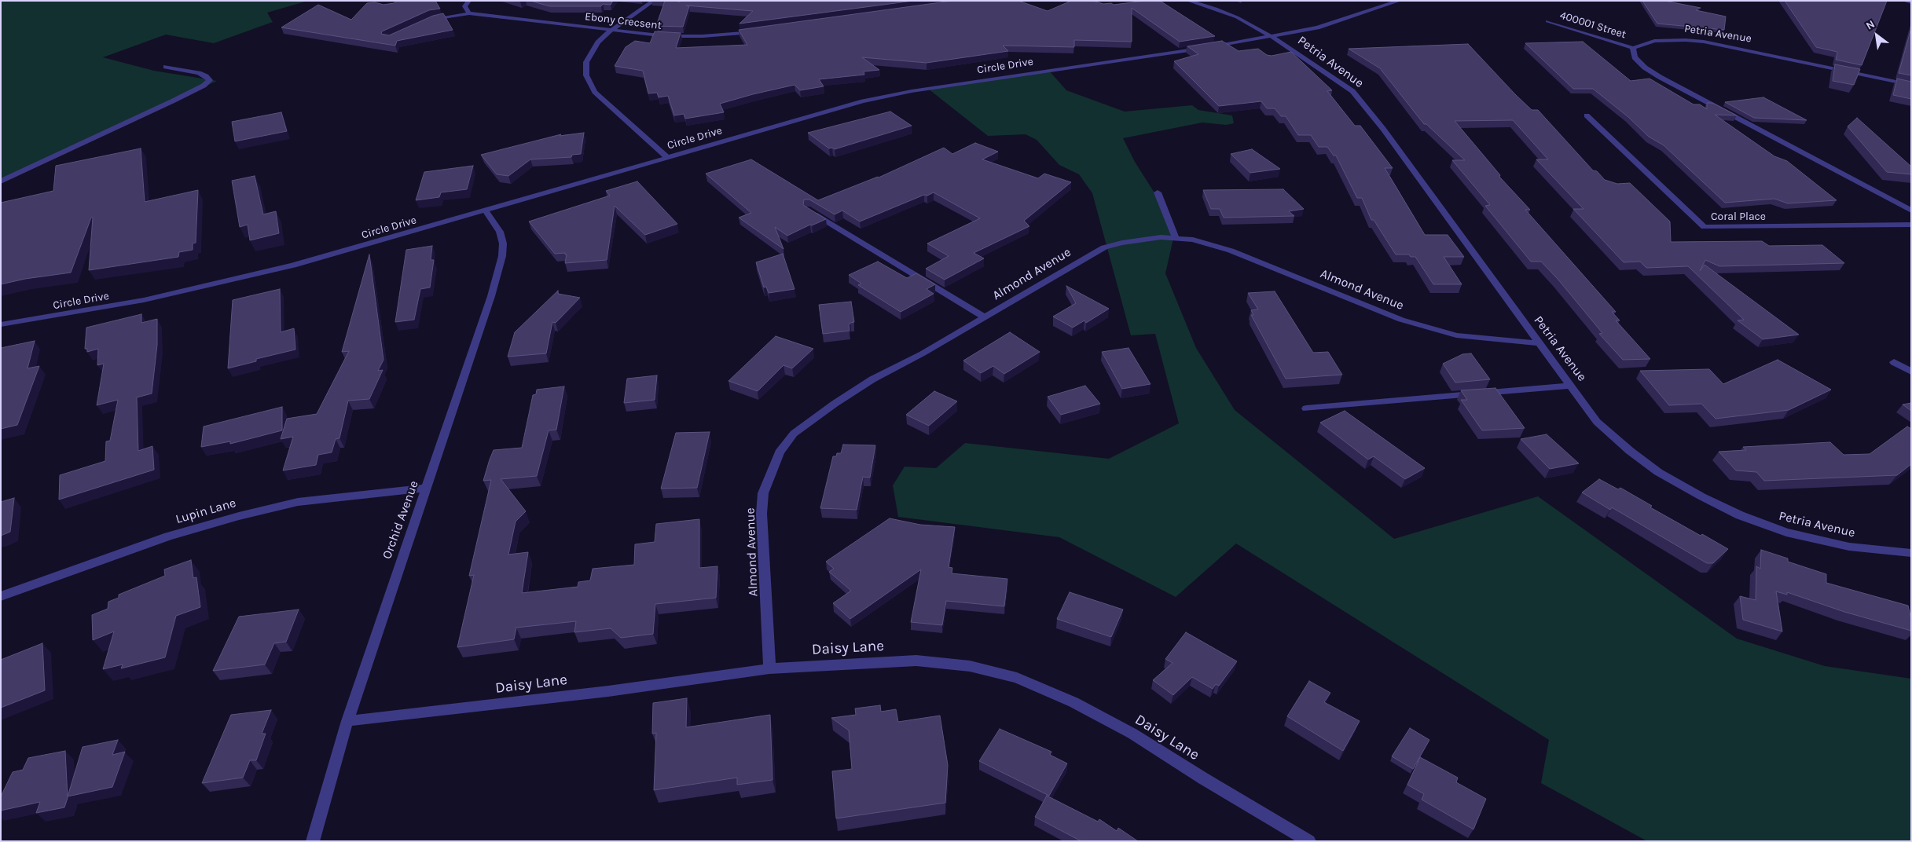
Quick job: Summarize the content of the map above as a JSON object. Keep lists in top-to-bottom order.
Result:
{
  "streets": {
    "street": [
      "Ebony Crecsent",
      "400001 Street",
      "Petria Avenue",
      "Circle Drive",
      "Coral Place",
      "Almond Avenue",
      "Lupin Lane",
      "Orchid Avenue",
      "Daisy Lane"
    ]
  },
  "crossings": [
    ["400001 Street", "Petria Avenue"],
    ["Petria Avenue", "Circle Drive"],
    ["Petria Avenue", "Almond Avenue"],
    ["Circle Drive", "Orchid Avenue"],
    ["Almond Avenue", "Daisy Lane"],
    ["Lupin Lane", "Orchid Avenue"],
    ["Orchid Avenue", "Daisy Lane"]
  ],
  "north": "top left"
}
